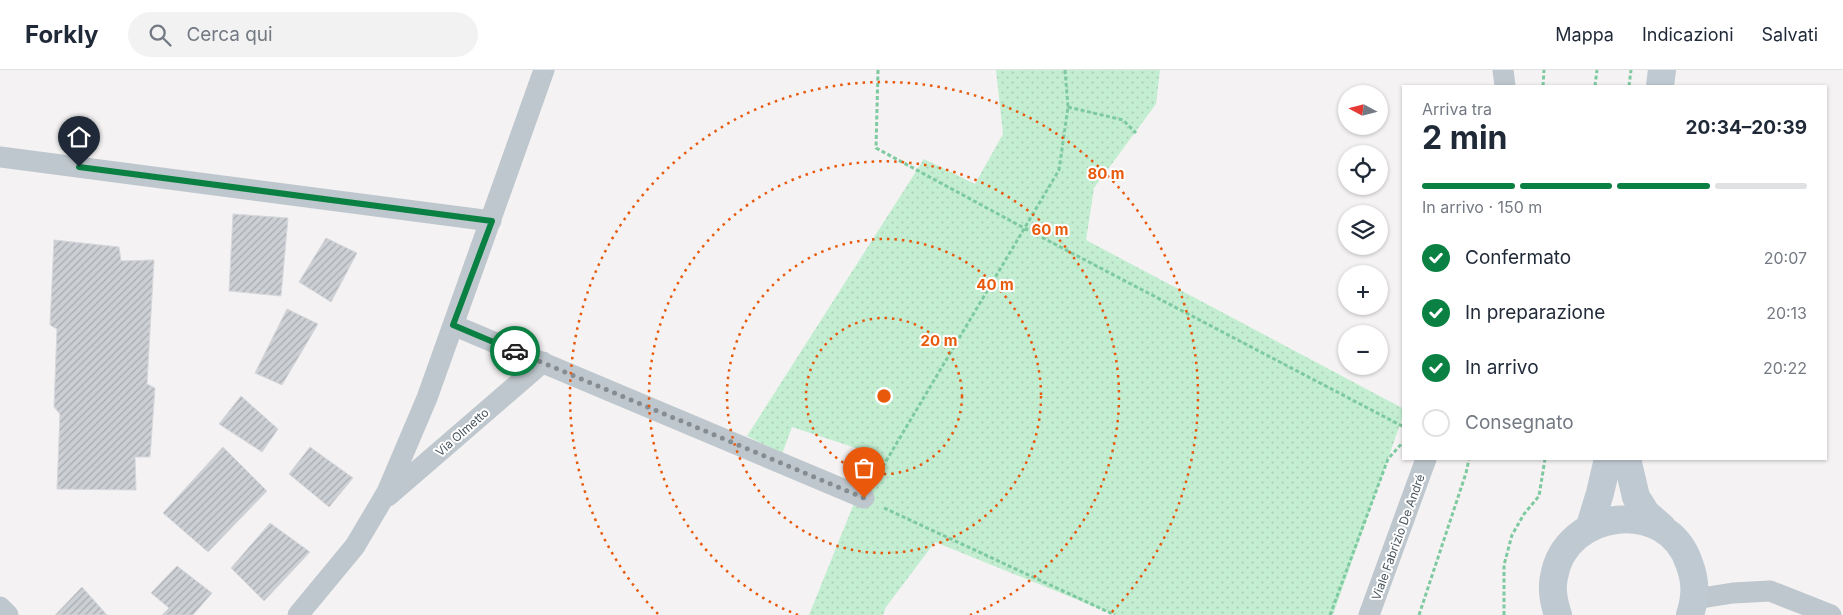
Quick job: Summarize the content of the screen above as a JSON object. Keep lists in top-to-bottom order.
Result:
{
  "streets": {
    "street": ["Via Olmetto", "Viale Fabrizio De André"]
  },
  "north": "left",
  "page": {
    "header": "Forkly",
    "search": "Cerca qui",
    "nav": ["Mappa", "Indicazioni", "Salvati"],
    "map_buttons": ["+", "−"],
    "heading": ["2 min", "Arriva tra", "20:34–20:39"],
    "bar": "In arrivo · 150 m",
    "list": [
      ["Confermato", "20:07"],
      ["In preparazione", "20:13"],
      ["In arrivo", "20:22"],
      "Consegnato"
    ]
  },
  "rings": [
    "80 m",
    "60 m",
    "40 m",
    "20 m"
  ]
}
